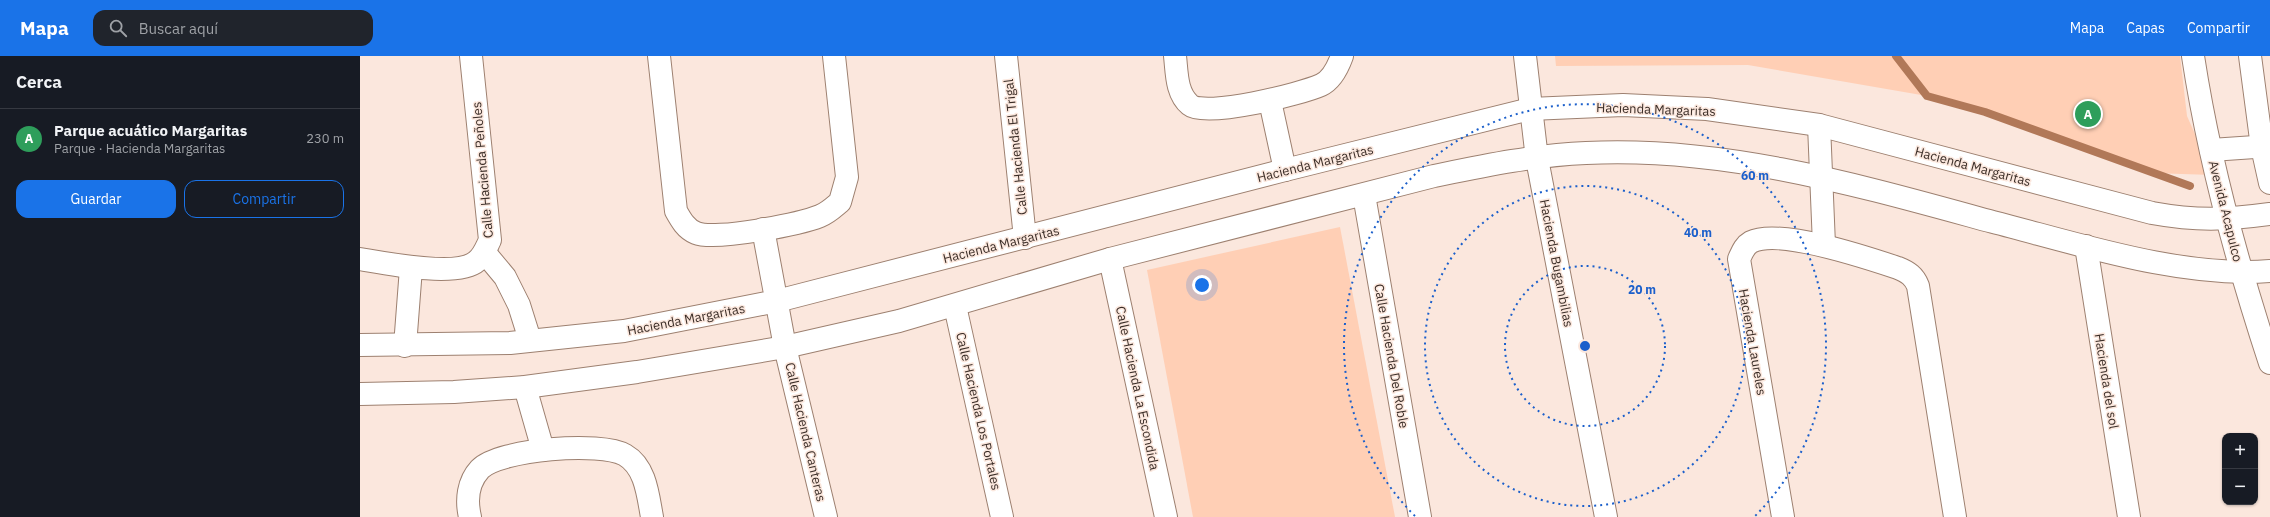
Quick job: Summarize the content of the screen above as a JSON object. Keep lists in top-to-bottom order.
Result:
{
  "streets": {
    "street": [
      "Hacienda Margaritas",
      "Calle Hacienda El Trigal",
      "Calle Hacienda Peñoles",
      "Avenida Acapulco",
      "Hacienda Bugambilias",
      "Hacienda Laureles",
      "Calle Hacienda Del Roble",
      "Hacienda del sol",
      "Calle Hacienda La Escondida",
      "Calle Hacienda Los Portales",
      "Calle Hacienda Canteras"
    ]
  },
  "crossings": [
    ["Hacienda Margaritas", "Calle Hacienda El Trigal"],
    ["Hacienda Margaritas", "Avenida Acapulco"],
    ["Hacienda Margaritas", "Hacienda Bugambilias"],
    ["Hacienda Margaritas", "Calle Hacienda Canteras"]
  ],
  "page": {
    "header": "Mapa",
    "search": "Buscar aquí",
    "nav": ["Mapa", "Capas", "Compartir"],
    "heading": "Cerca",
    "pins": "A",
    "list": [
      {
        "mark": "A",
        "name": "Parque acuático Margaritas",
        "note": "Parque · Hacienda Margaritas",
        "value": "230 m"
      }
    ],
    "buttons": ["Guardar", "Compartir"],
    "map_buttons": ["+", "−"]
  },
  "rings": ["60 m", "40 m", "20 m"]
}
